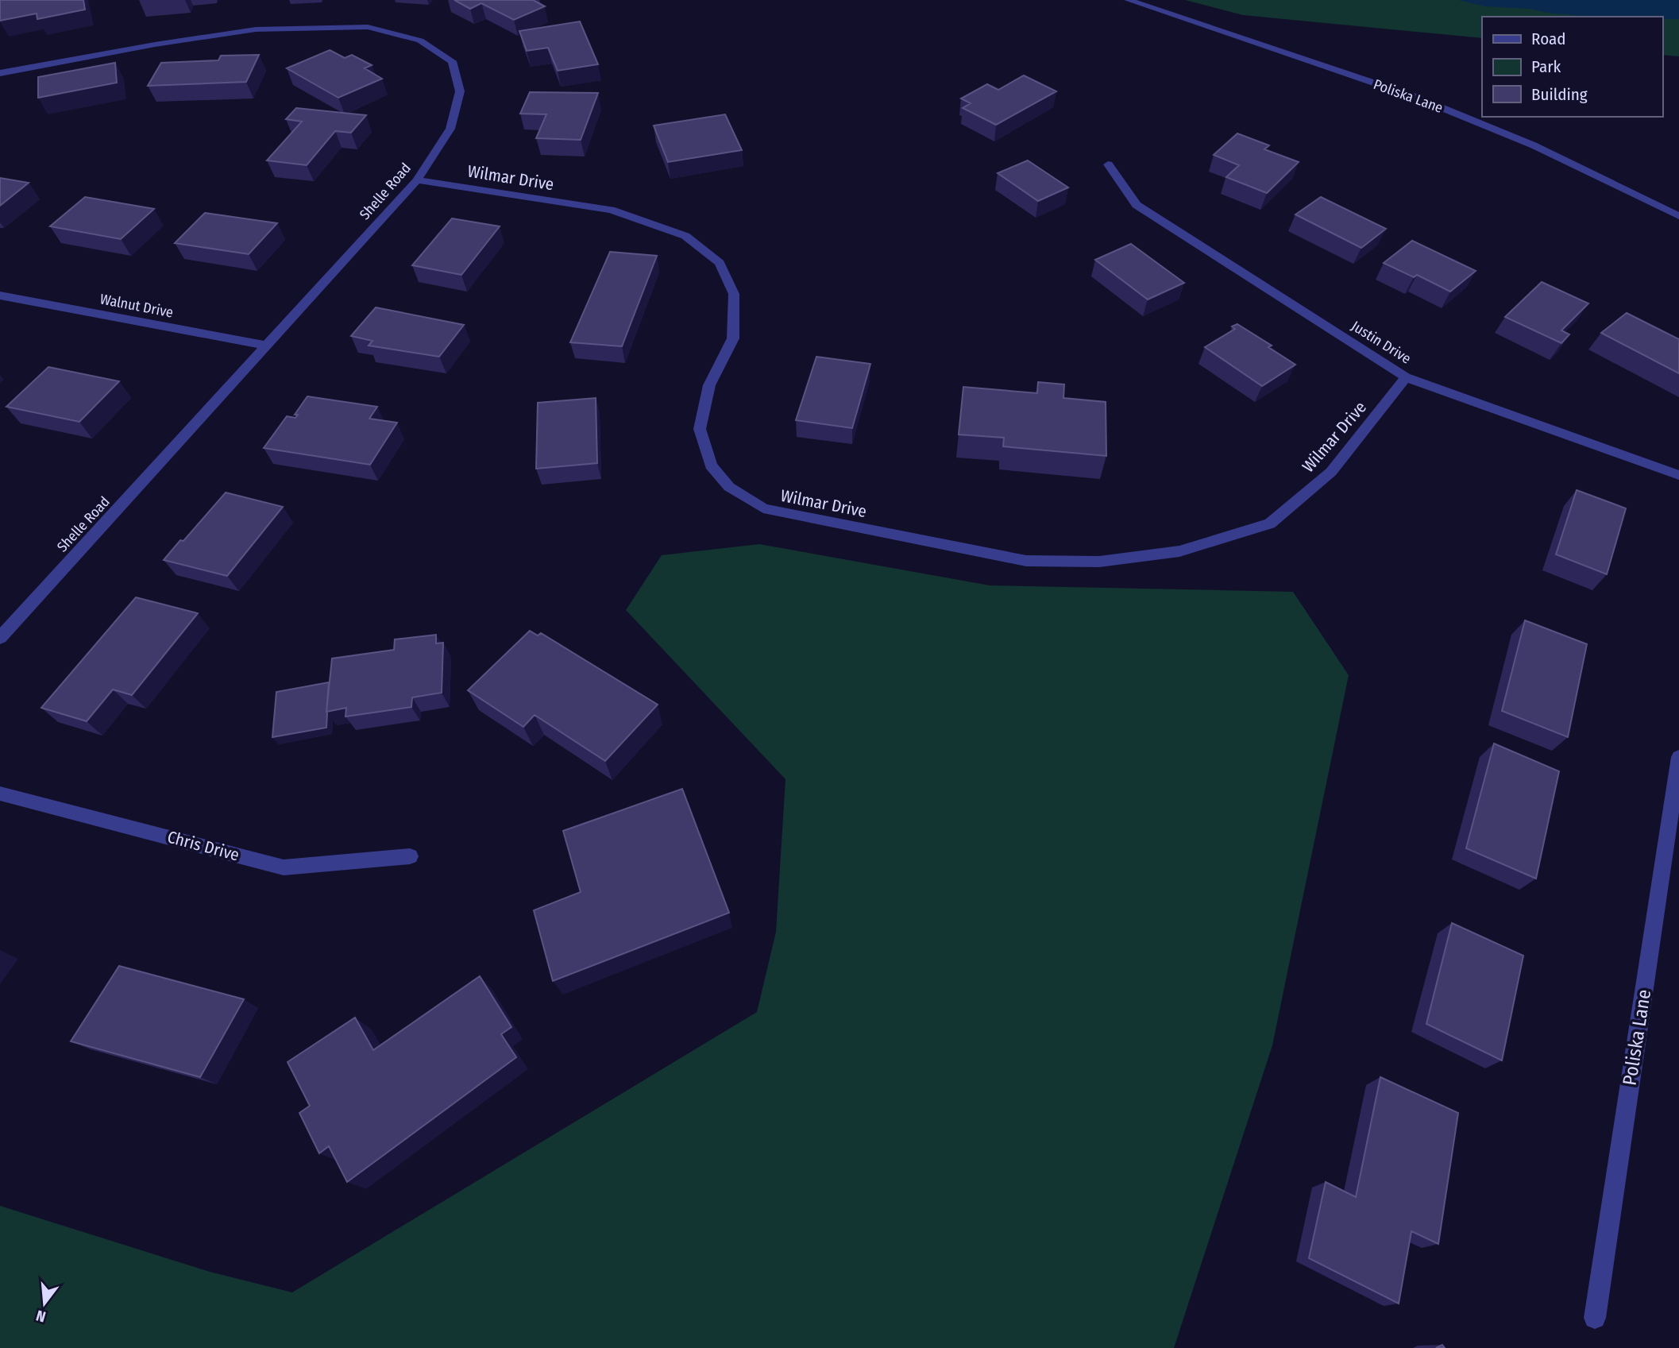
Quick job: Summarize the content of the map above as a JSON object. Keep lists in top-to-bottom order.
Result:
{
  "streets": {
    "street": [
      "Poliska Lane",
      "Wilmar Drive",
      "Shelle Road",
      "Walnut Drive",
      "Justin Drive",
      "Chris Drive"
    ]
  },
  "crossings": [
    ["Wilmar Drive", "Shelle Road"],
    ["Wilmar Drive", "Justin Drive"],
    ["Shelle Road", "Walnut Drive"]
  ],
  "legend": ["Road", "Park", "Building"],
  "north": "bottom"
}
